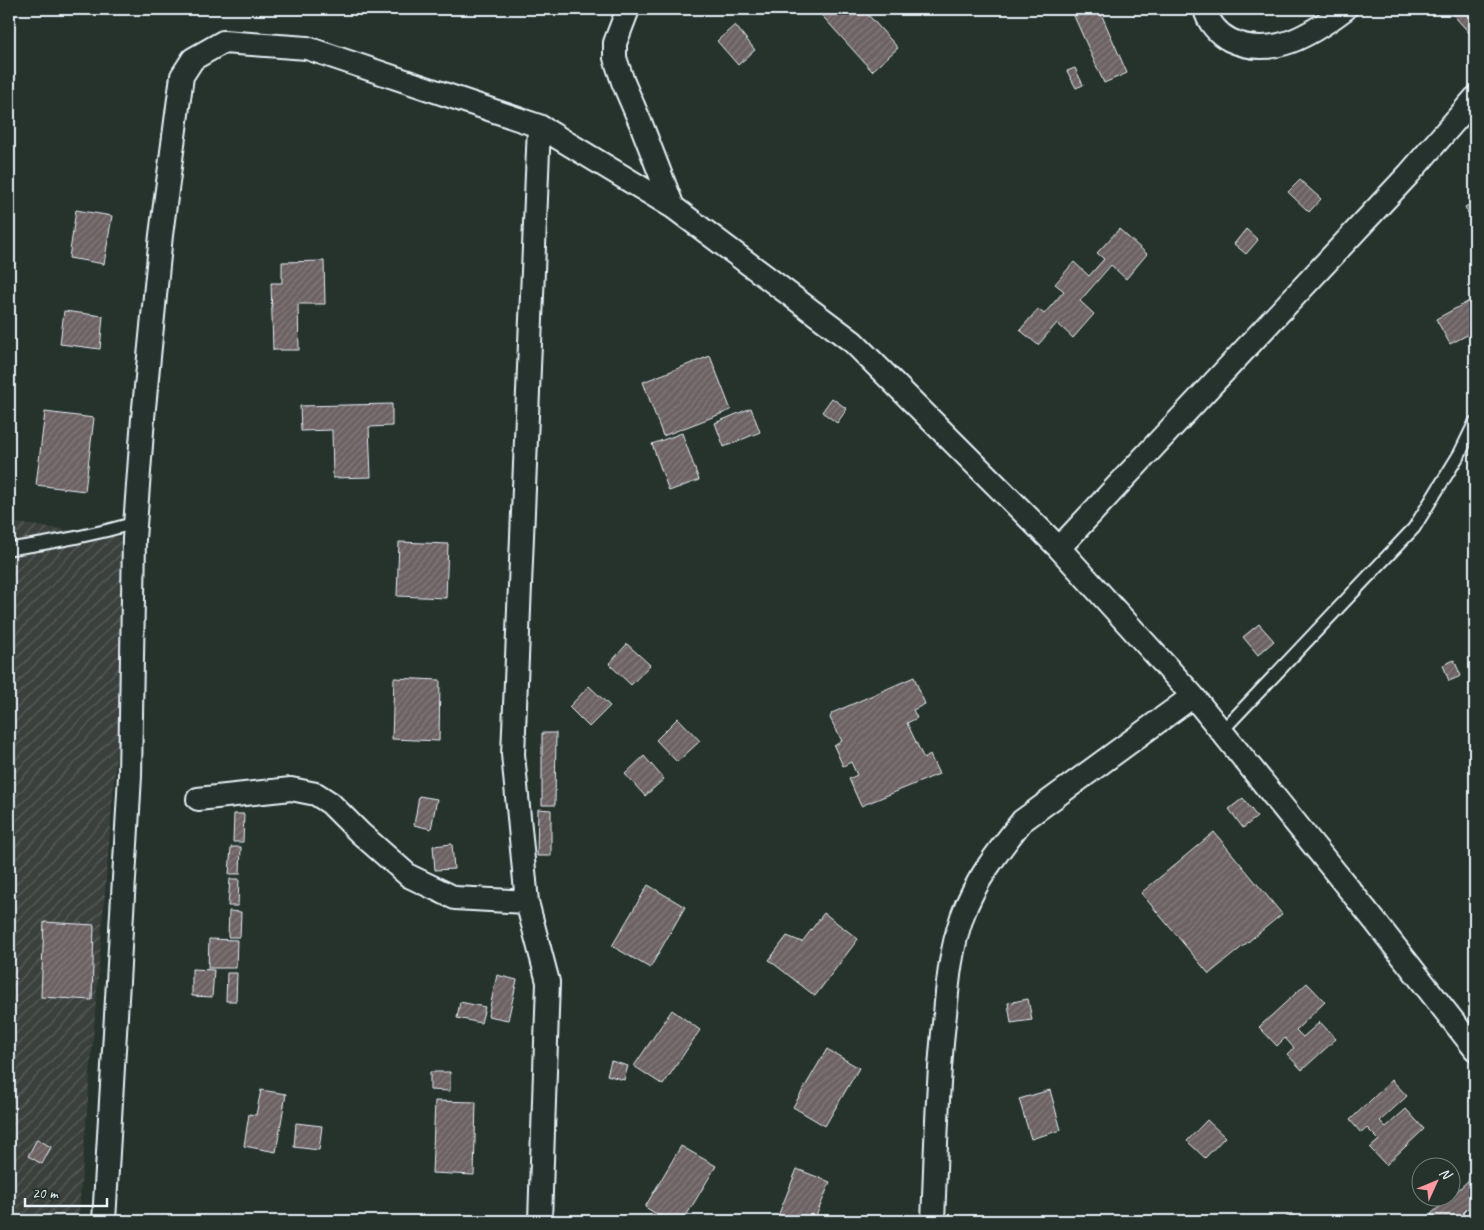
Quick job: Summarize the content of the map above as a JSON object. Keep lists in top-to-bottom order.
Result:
{
  "scale_bar": "20 m",
  "north": "top right"
}
